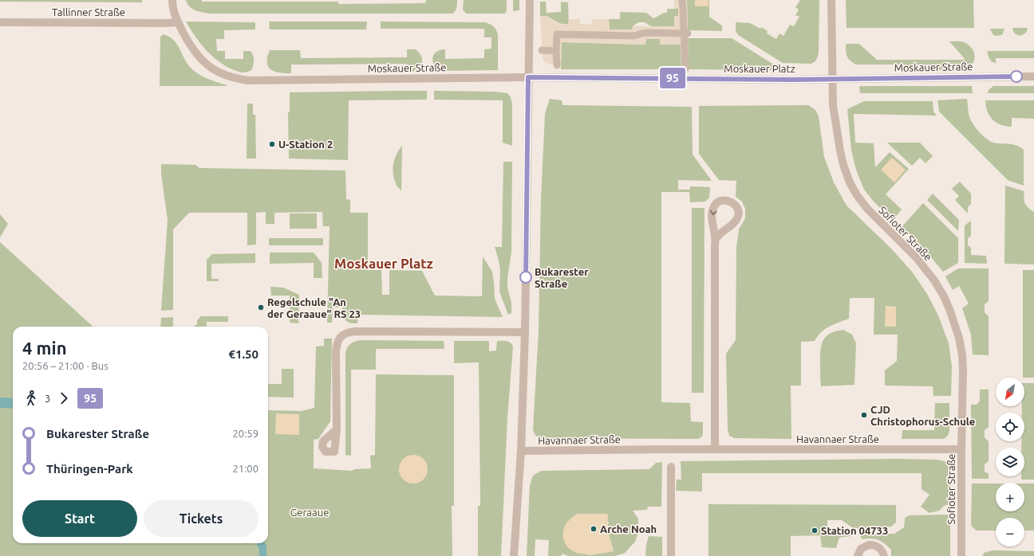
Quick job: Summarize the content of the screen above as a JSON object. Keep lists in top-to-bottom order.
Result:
{
  "streets": {
    "street": [
      "Tallinner Straße",
      "Moskauer Straße",
      "Moskauer Platz",
      "Sofioter Straße",
      "Havannaer Straße"
    ]
  },
  "crossings": [
    ["Tallinner Straße", "Moskauer Straße"],
    ["Moskauer Straße", "Moskauer Platz"],
    ["Moskauer Straße", "Sofioter Straße"],
    ["Moskauer Platz", "Sofioter Straße"],
    ["Sofioter Straße", "Havannaer Straße"]
  ],
  "districts": ["Moskauer Platz"],
  "parks": ["Geraaue"],
  "places": [
    "U-Station 2",
    "Bukarester Straße",
    "Regelschule \"An der Geraaue\" RS 23",
    "CJD Christophorus-Schule",
    "Arche Noah",
    "Station 04733"
  ],
  "lines": ["bus line 95"],
  "north": "bottom left",
  "page": {
    "on_map": "95",
    "heading": ["4 min", "20:56 – 21:00 · Bus", "€1.50"],
    "map_buttons": ["+", "−"],
    "legs": ["3", "95"],
    "list": [
      {
        "name": "Bukarester Straße",
        "value": "20:59"
      },
      {
        "name": "Thüringen-Park",
        "value": "21:00"
      }
    ],
    "buttons": ["Start", "Tickets"]
  }
}
